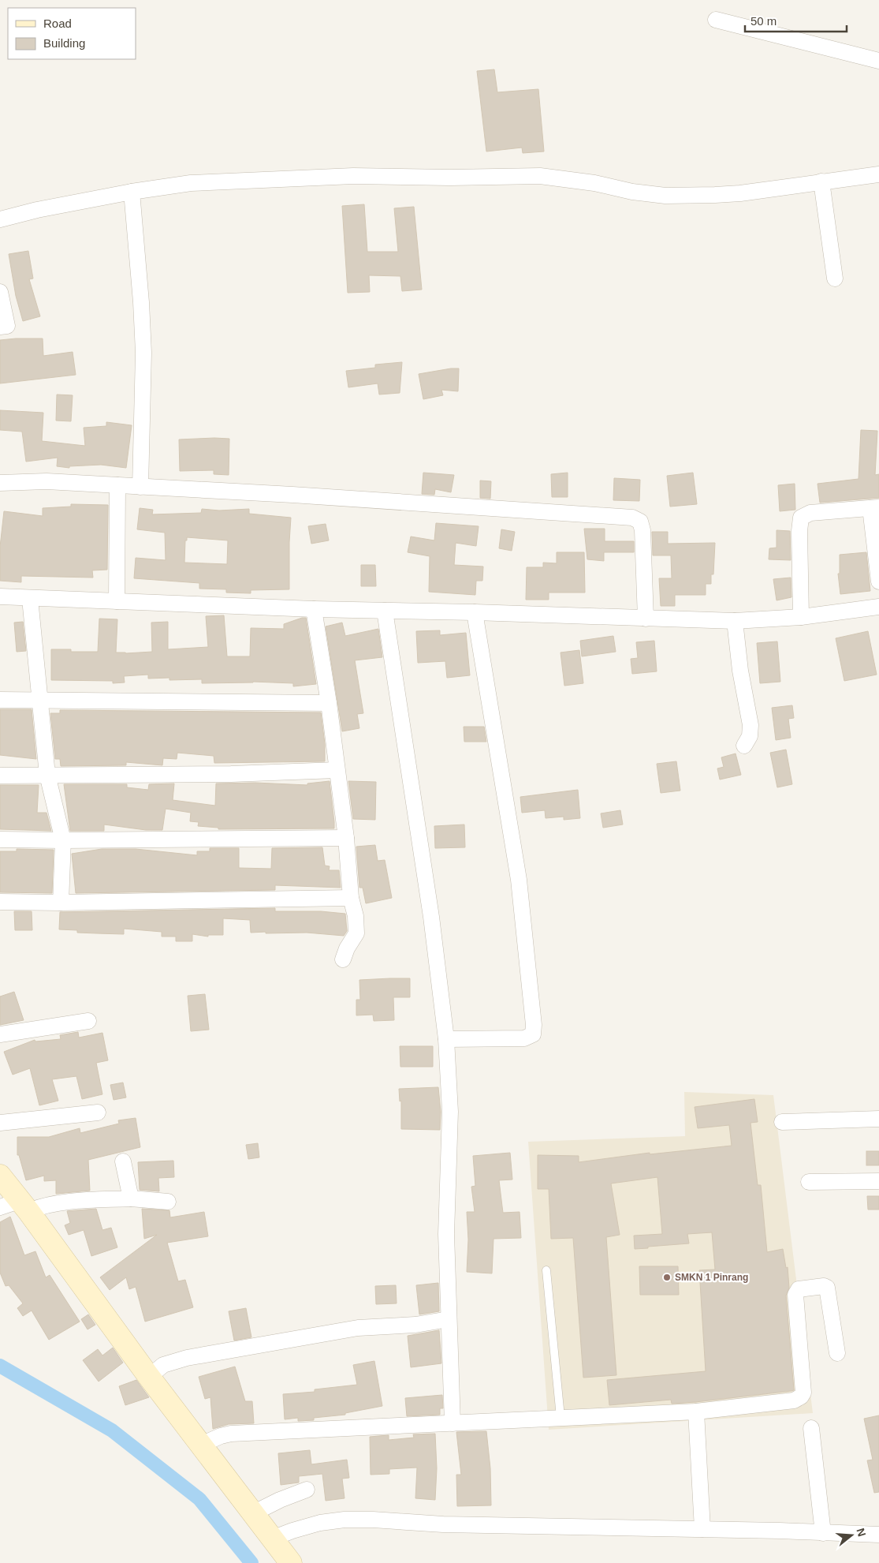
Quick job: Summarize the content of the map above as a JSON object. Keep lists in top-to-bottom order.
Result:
{
  "places": ["SMKN 1 Pinrang"],
  "legend": ["Road", "Building"],
  "scale_bar": "50 m",
  "north": "right"
}
